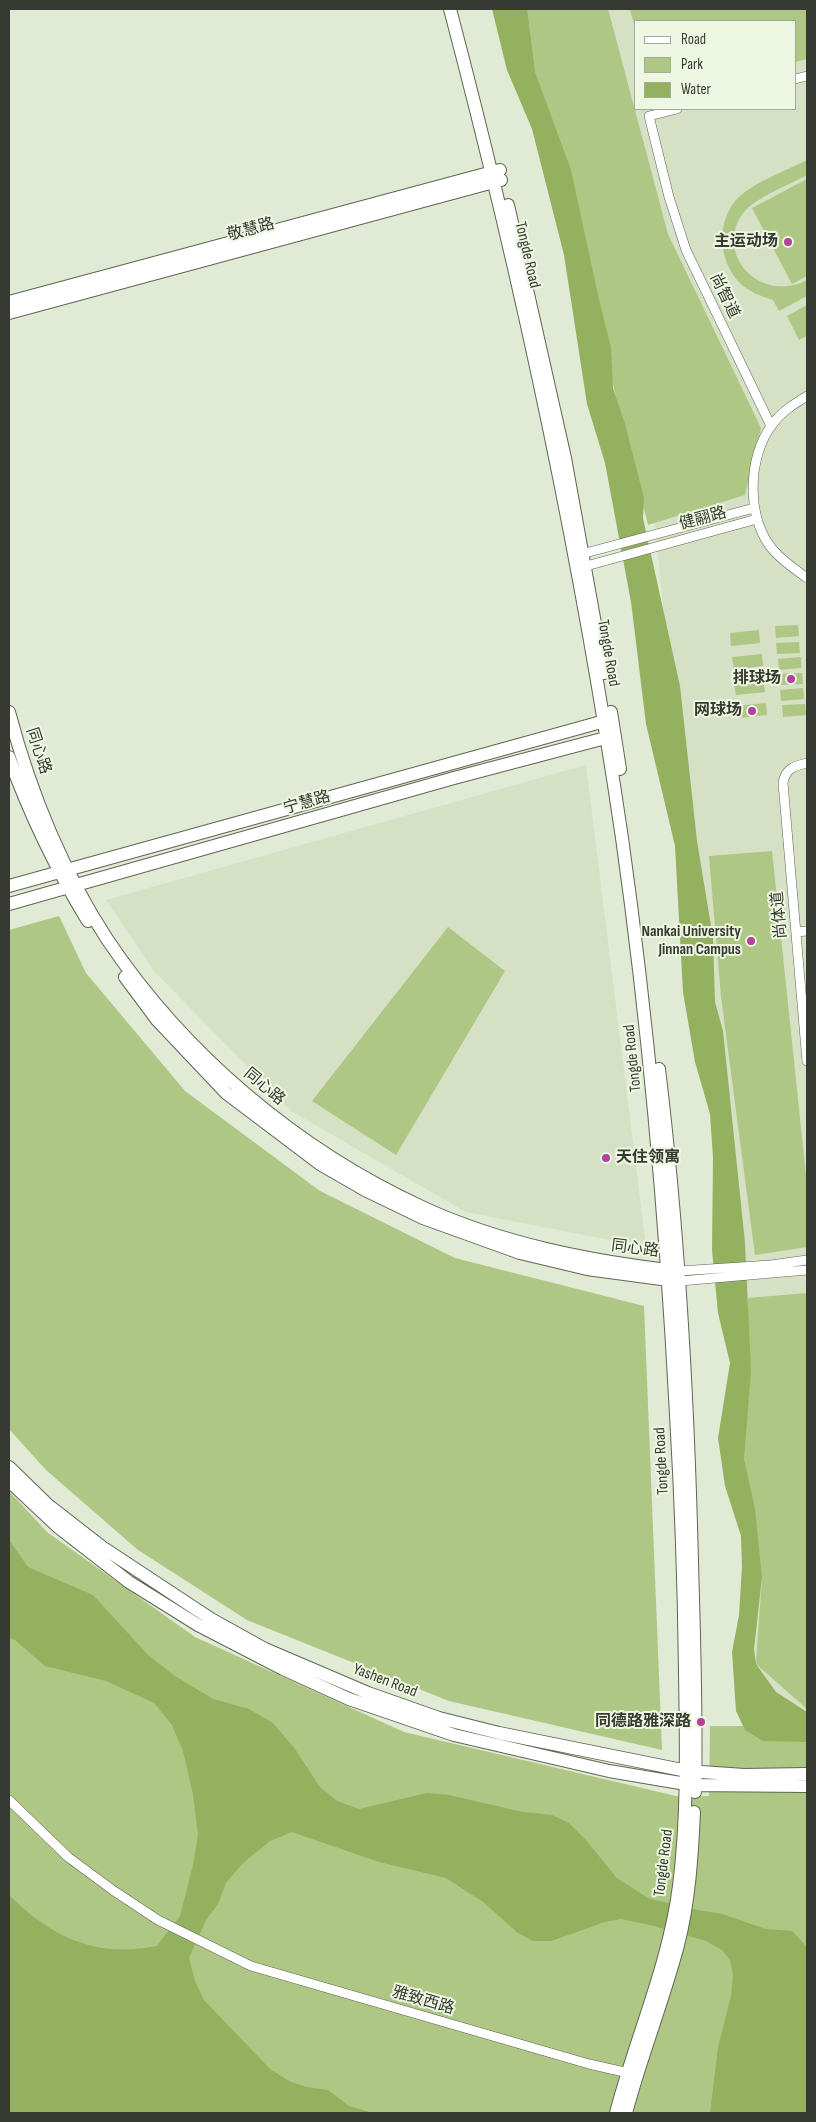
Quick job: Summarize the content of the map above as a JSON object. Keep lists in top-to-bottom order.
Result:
{
  "streets": {
    "main road": [
      "敬慧路",
      "Tongde Road",
      "同心路",
      "宁慧路",
      "Yashen Road"
    ],
    "street": [
      "尚智道",
      "健翮路",
      "尚体道",
      "雅致西路"
    ]
  },
  "crossings": [
    ["敬慧路", "Tongde Road"],
    ["Tongde Road", "健翮路"],
    ["Tongde Road", "同心路"],
    ["Tongde Road", "宁慧路"],
    ["Tongde Road", "Yashen Road"],
    ["Tongde Road", "雅致西路"],
    ["同心路", "宁慧路"]
  ],
  "places": [
    "主运动场",
    "排球场",
    "网球场",
    "Nankai University Jinnan Campus",
    "天住领寓",
    "同德路雅深路"
  ],
  "legend": ["Road", "Park", "Water"]
}
